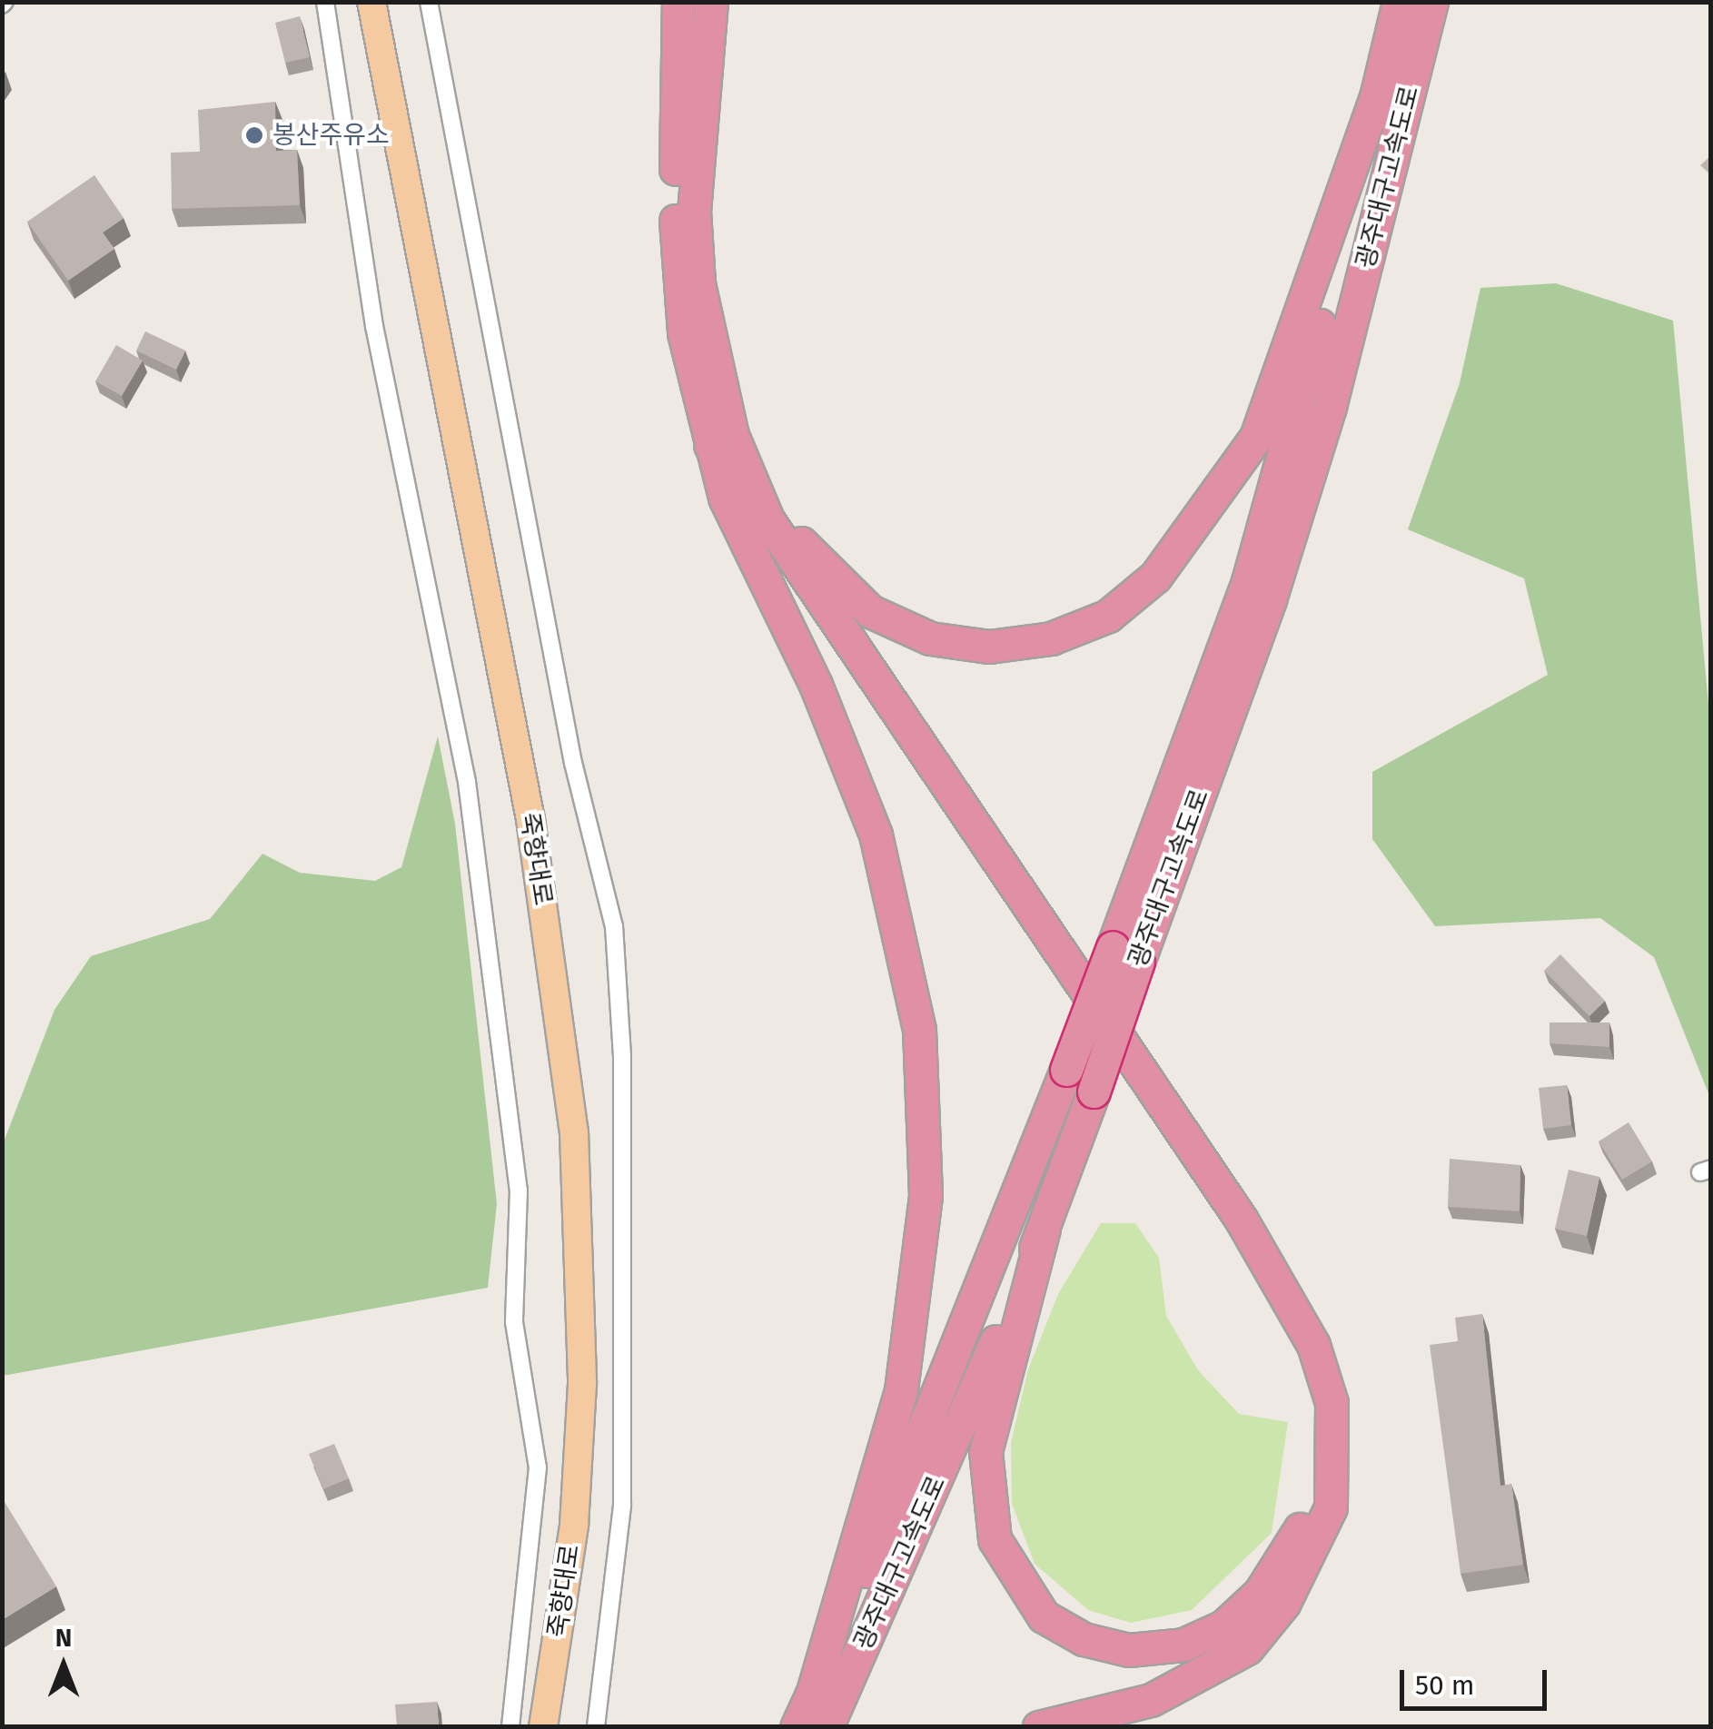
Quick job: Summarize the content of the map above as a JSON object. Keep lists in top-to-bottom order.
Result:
{
  "streets": {
    "highway": ["광주대구고속도로"],
    "main road": ["죽향대로"]
  },
  "places": ["봉산주유소"],
  "scale_bar": "50 m",
  "north": "top"
}
